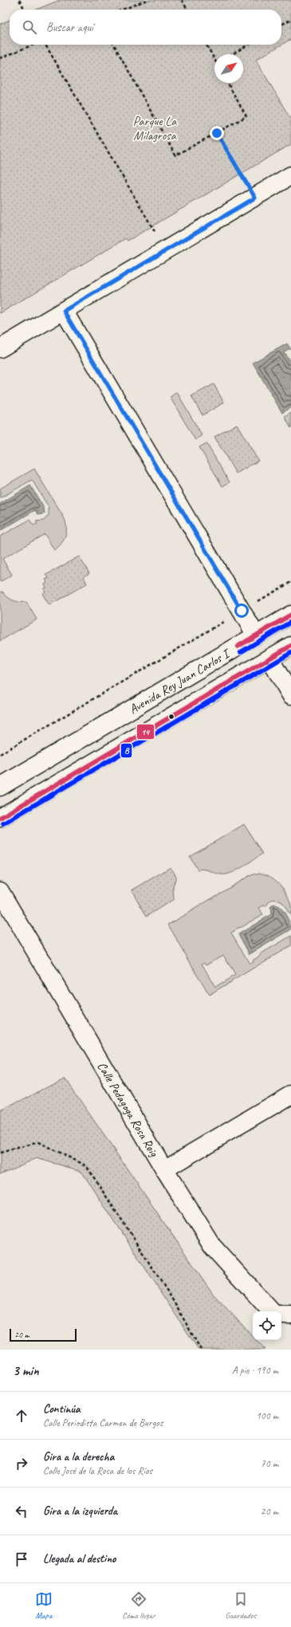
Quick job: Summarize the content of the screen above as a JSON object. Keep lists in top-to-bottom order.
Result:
{
  "streets": {
    "street": ["Avenida Rey Juan Carlos I", "Calle Pedagoga Rosa Roig"]
  },
  "parks": ["Parque La Milagrosa"],
  "lines": ["transit line 14", "transit line B"],
  "scale_bar": "20 m",
  "north": "top right",
  "page": {
    "search": "Buscar aquí",
    "scale": "20 m",
    "heading": ["3 min", "A pie · 190 m"],
    "list": [
      ["Continúa", "Calle Periodista Carmen de Burgos", "100 m"],
      ["Gira a la derecha", "Calle José de la Rosa de los Ríos", "70 m"],
      ["Gira a la izquierda", "20 m"],
      "Llegada al destino"
    ],
    "nav": ["Mapa", "Cómo llegar", "Guardados"]
  }
}
